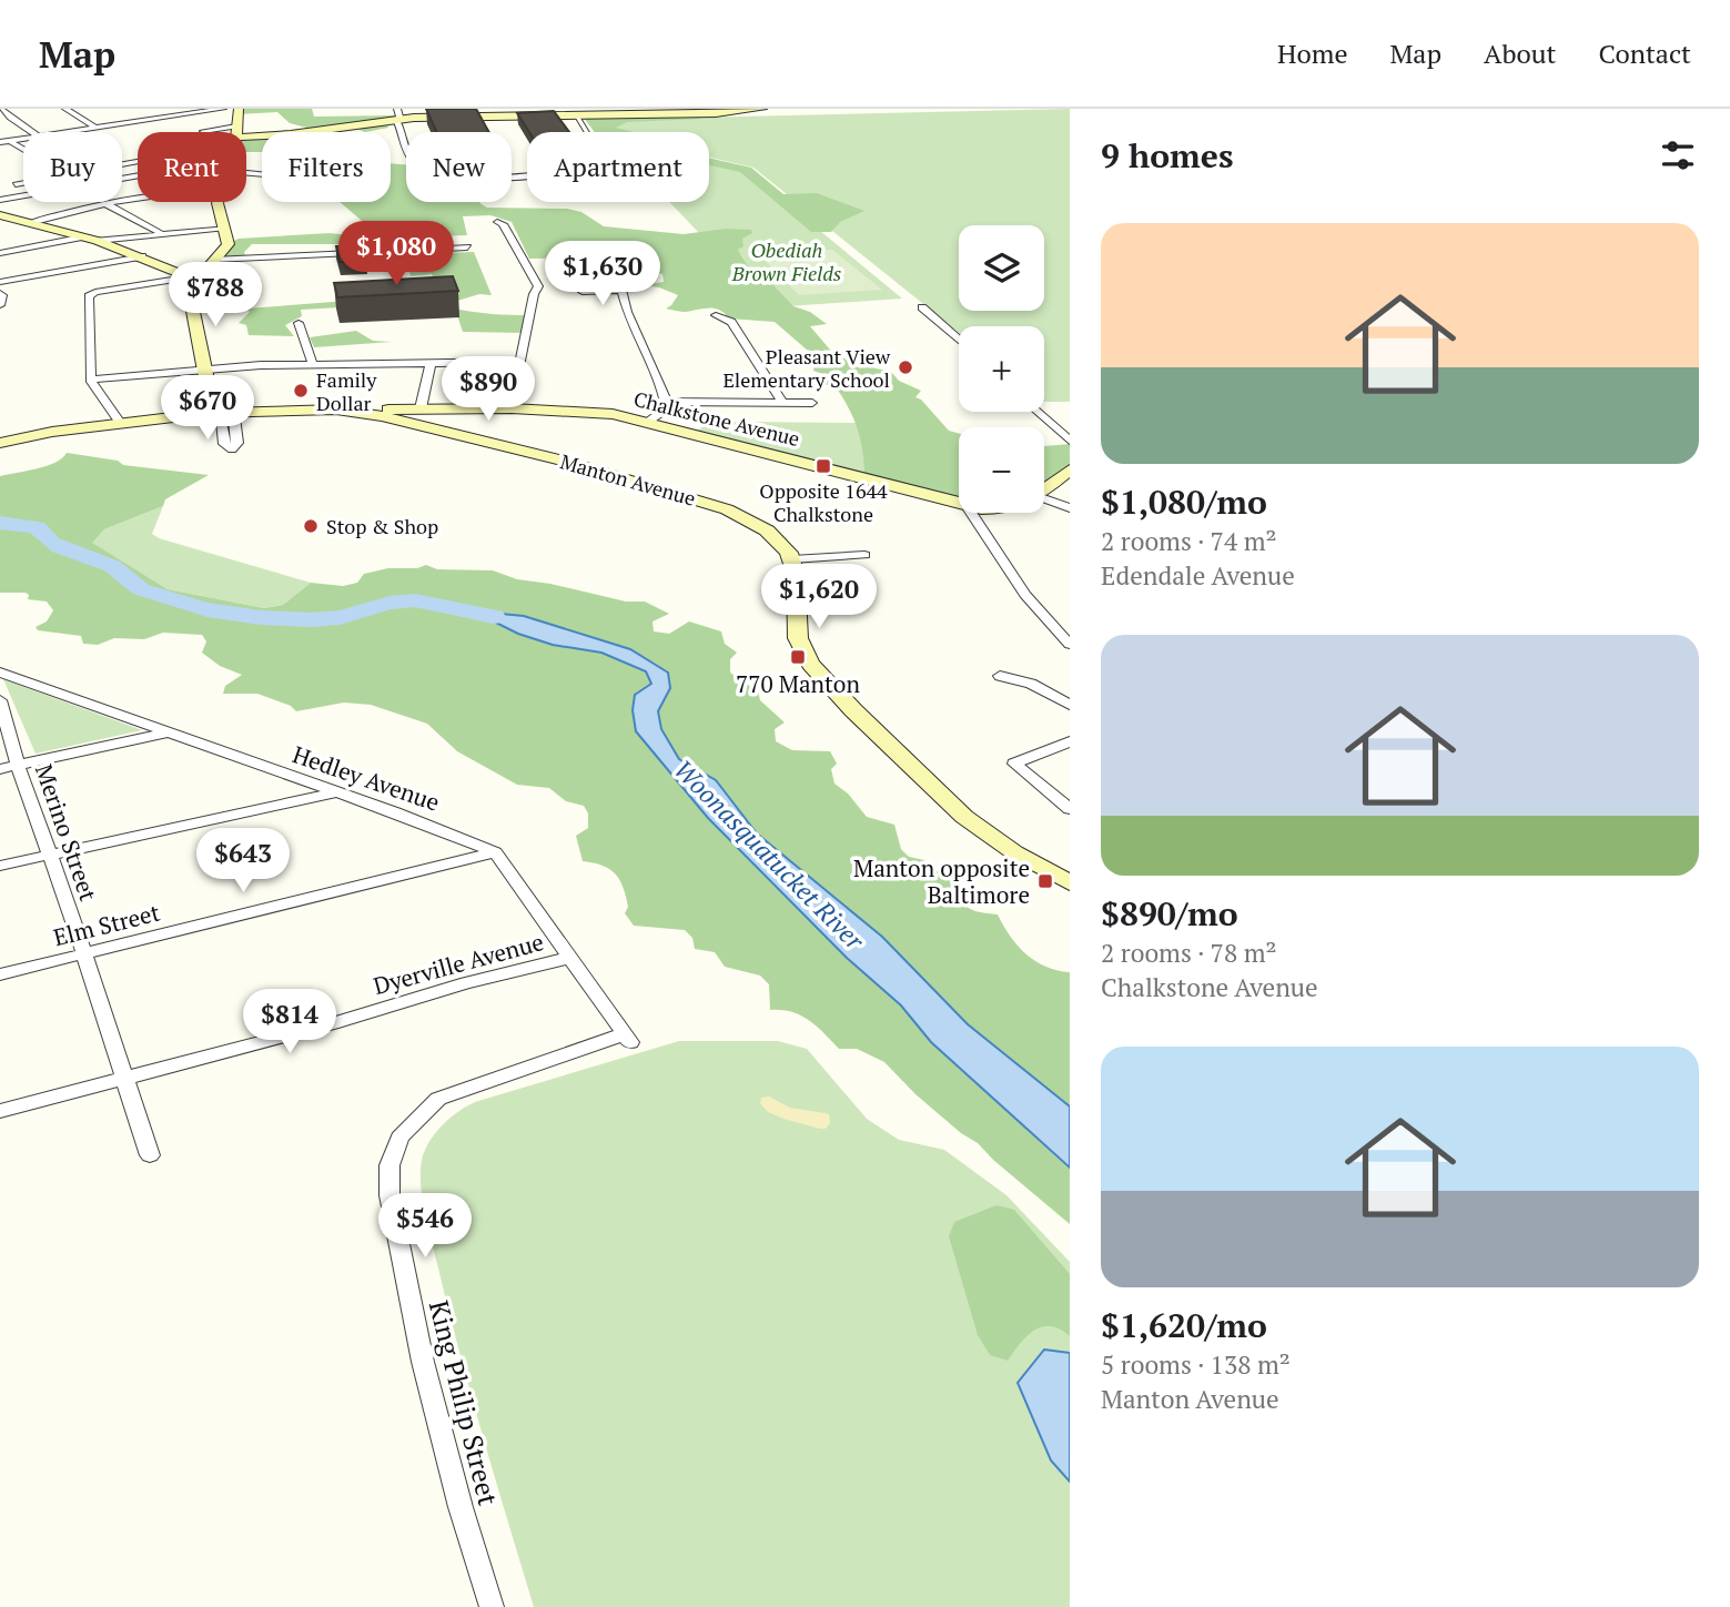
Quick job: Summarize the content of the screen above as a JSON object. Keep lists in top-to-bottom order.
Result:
{
  "streets": {
    "main road": ["Chalkstone Avenue", "Manton Avenue"],
    "street": [
      "Hedley Avenue",
      "Merino Street",
      "Elm Street",
      "Dyerville Avenue",
      "King Philip Street"
    ]
  },
  "crossings": [
    ["Chalkstone Avenue", "Manton Avenue"],
    ["Hedley Avenue", "Elm Street"],
    ["Merino Street", "Elm Street"],
    ["Merino Street", "Dyerville Avenue"],
    ["Dyerville Avenue", "King Philip Street"]
  ],
  "water": ["Woonasquatucket River"],
  "parks": ["Obediah Brown Fields"],
  "places": {
    "other": ["Pleasant View Elementary School", "Family Dollar", "Stop & Shop"],
    "transit": ["Opposite 1644 Chalkstone", "770 Manton", "Manton opposite Baltimore"]
  },
  "page": {
    "header": "Map",
    "nav": [
      "Home",
      "Map",
      "About",
      "Contact"
    ],
    "heading": "9 homes",
    "chip": [
      "Buy",
      "Rent",
      "Filters",
      "New",
      "Apartment"
    ],
    "list": [
      {
        "name": "$1,080/mo",
        "note": "2 rooms · 74 m² · Edendale Avenue"
      },
      {
        "name": "$890/mo",
        "note": "2 rooms · 78 m² · Chalkstone Avenue"
      },
      {
        "name": "$1,620/mo",
        "note": "5 rooms · 138 m² · Manton Avenue"
      }
    ],
    "price": [
      "$1,080",
      "$1,630",
      "$788",
      "$890",
      "$670",
      "$1,620",
      "$643",
      "$814",
      "$546"
    ],
    "map_buttons": ["+", "−"]
  }
}
